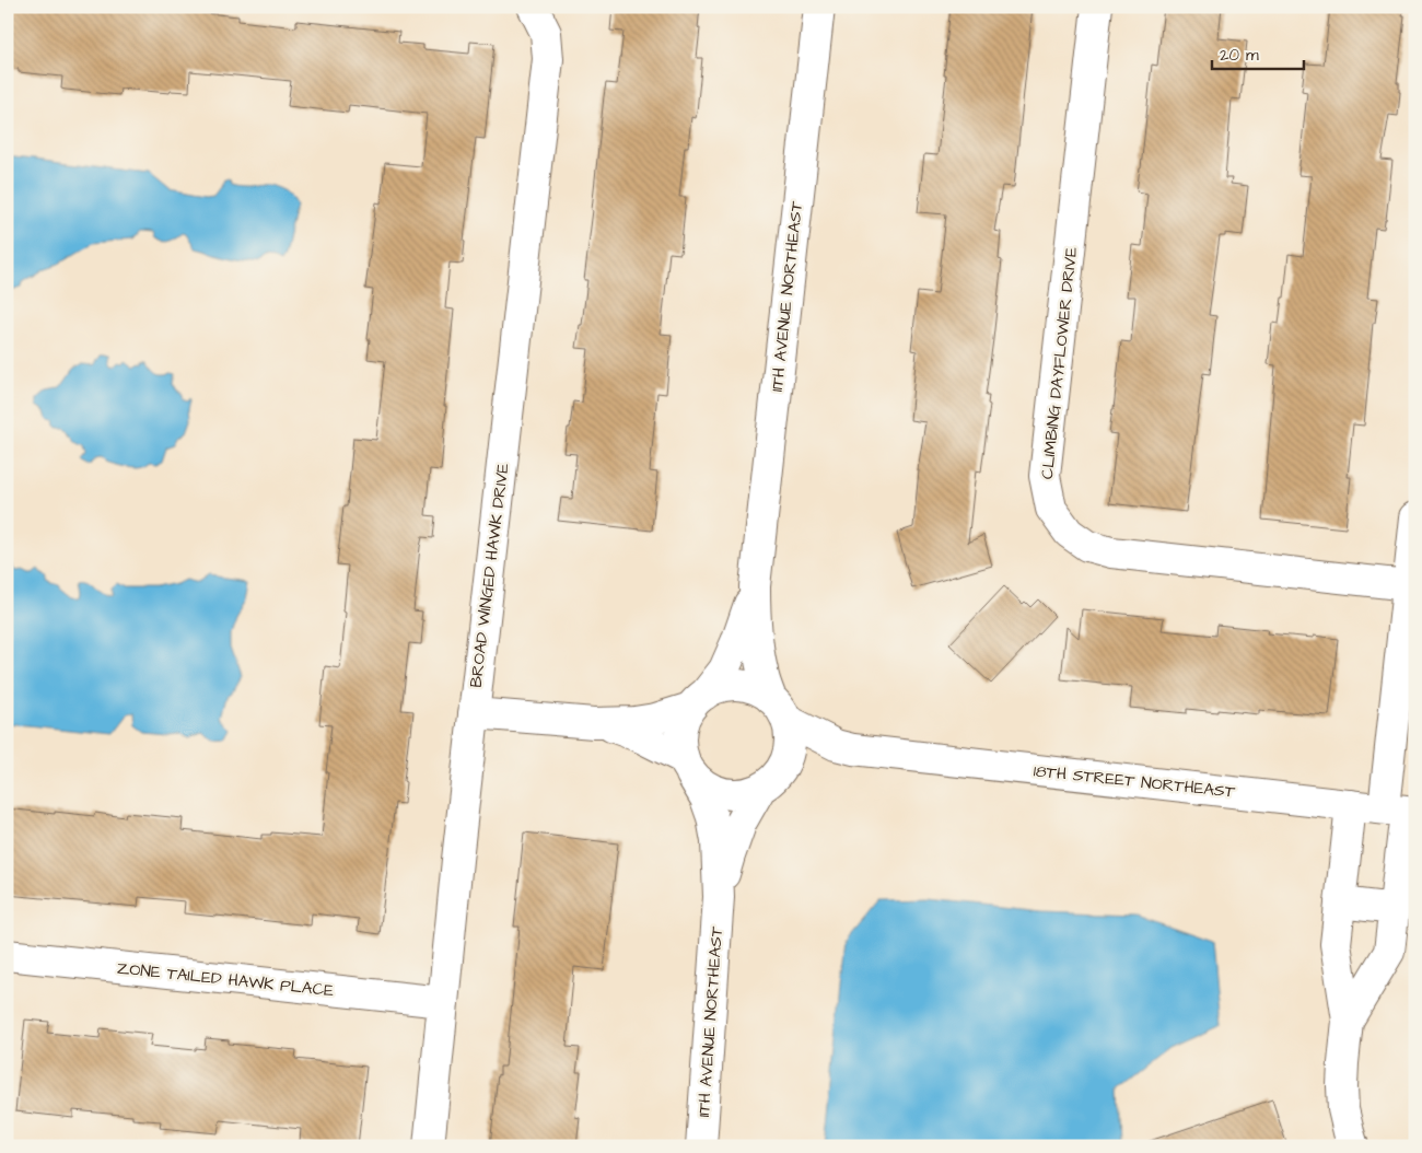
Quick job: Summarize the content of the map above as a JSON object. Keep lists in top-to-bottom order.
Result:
{
  "streets": {
    "street": [
      "11TH AVENUE NORTHEAST",
      "CLIMBING DAYFLOWER DRIVE",
      "BROAD WINGED HAWK DRIVE",
      "18TH STREET NORTHEAST",
      "ZONE TAILED HAWK PLACE"
    ]
  },
  "crossings": [
    ["11TH AVENUE NORTHEAST", "18TH STREET NORTHEAST"],
    ["BROAD WINGED HAWK DRIVE", "ZONE TAILED HAWK PLACE"]
  ],
  "scale_bar": "20 m"
}
